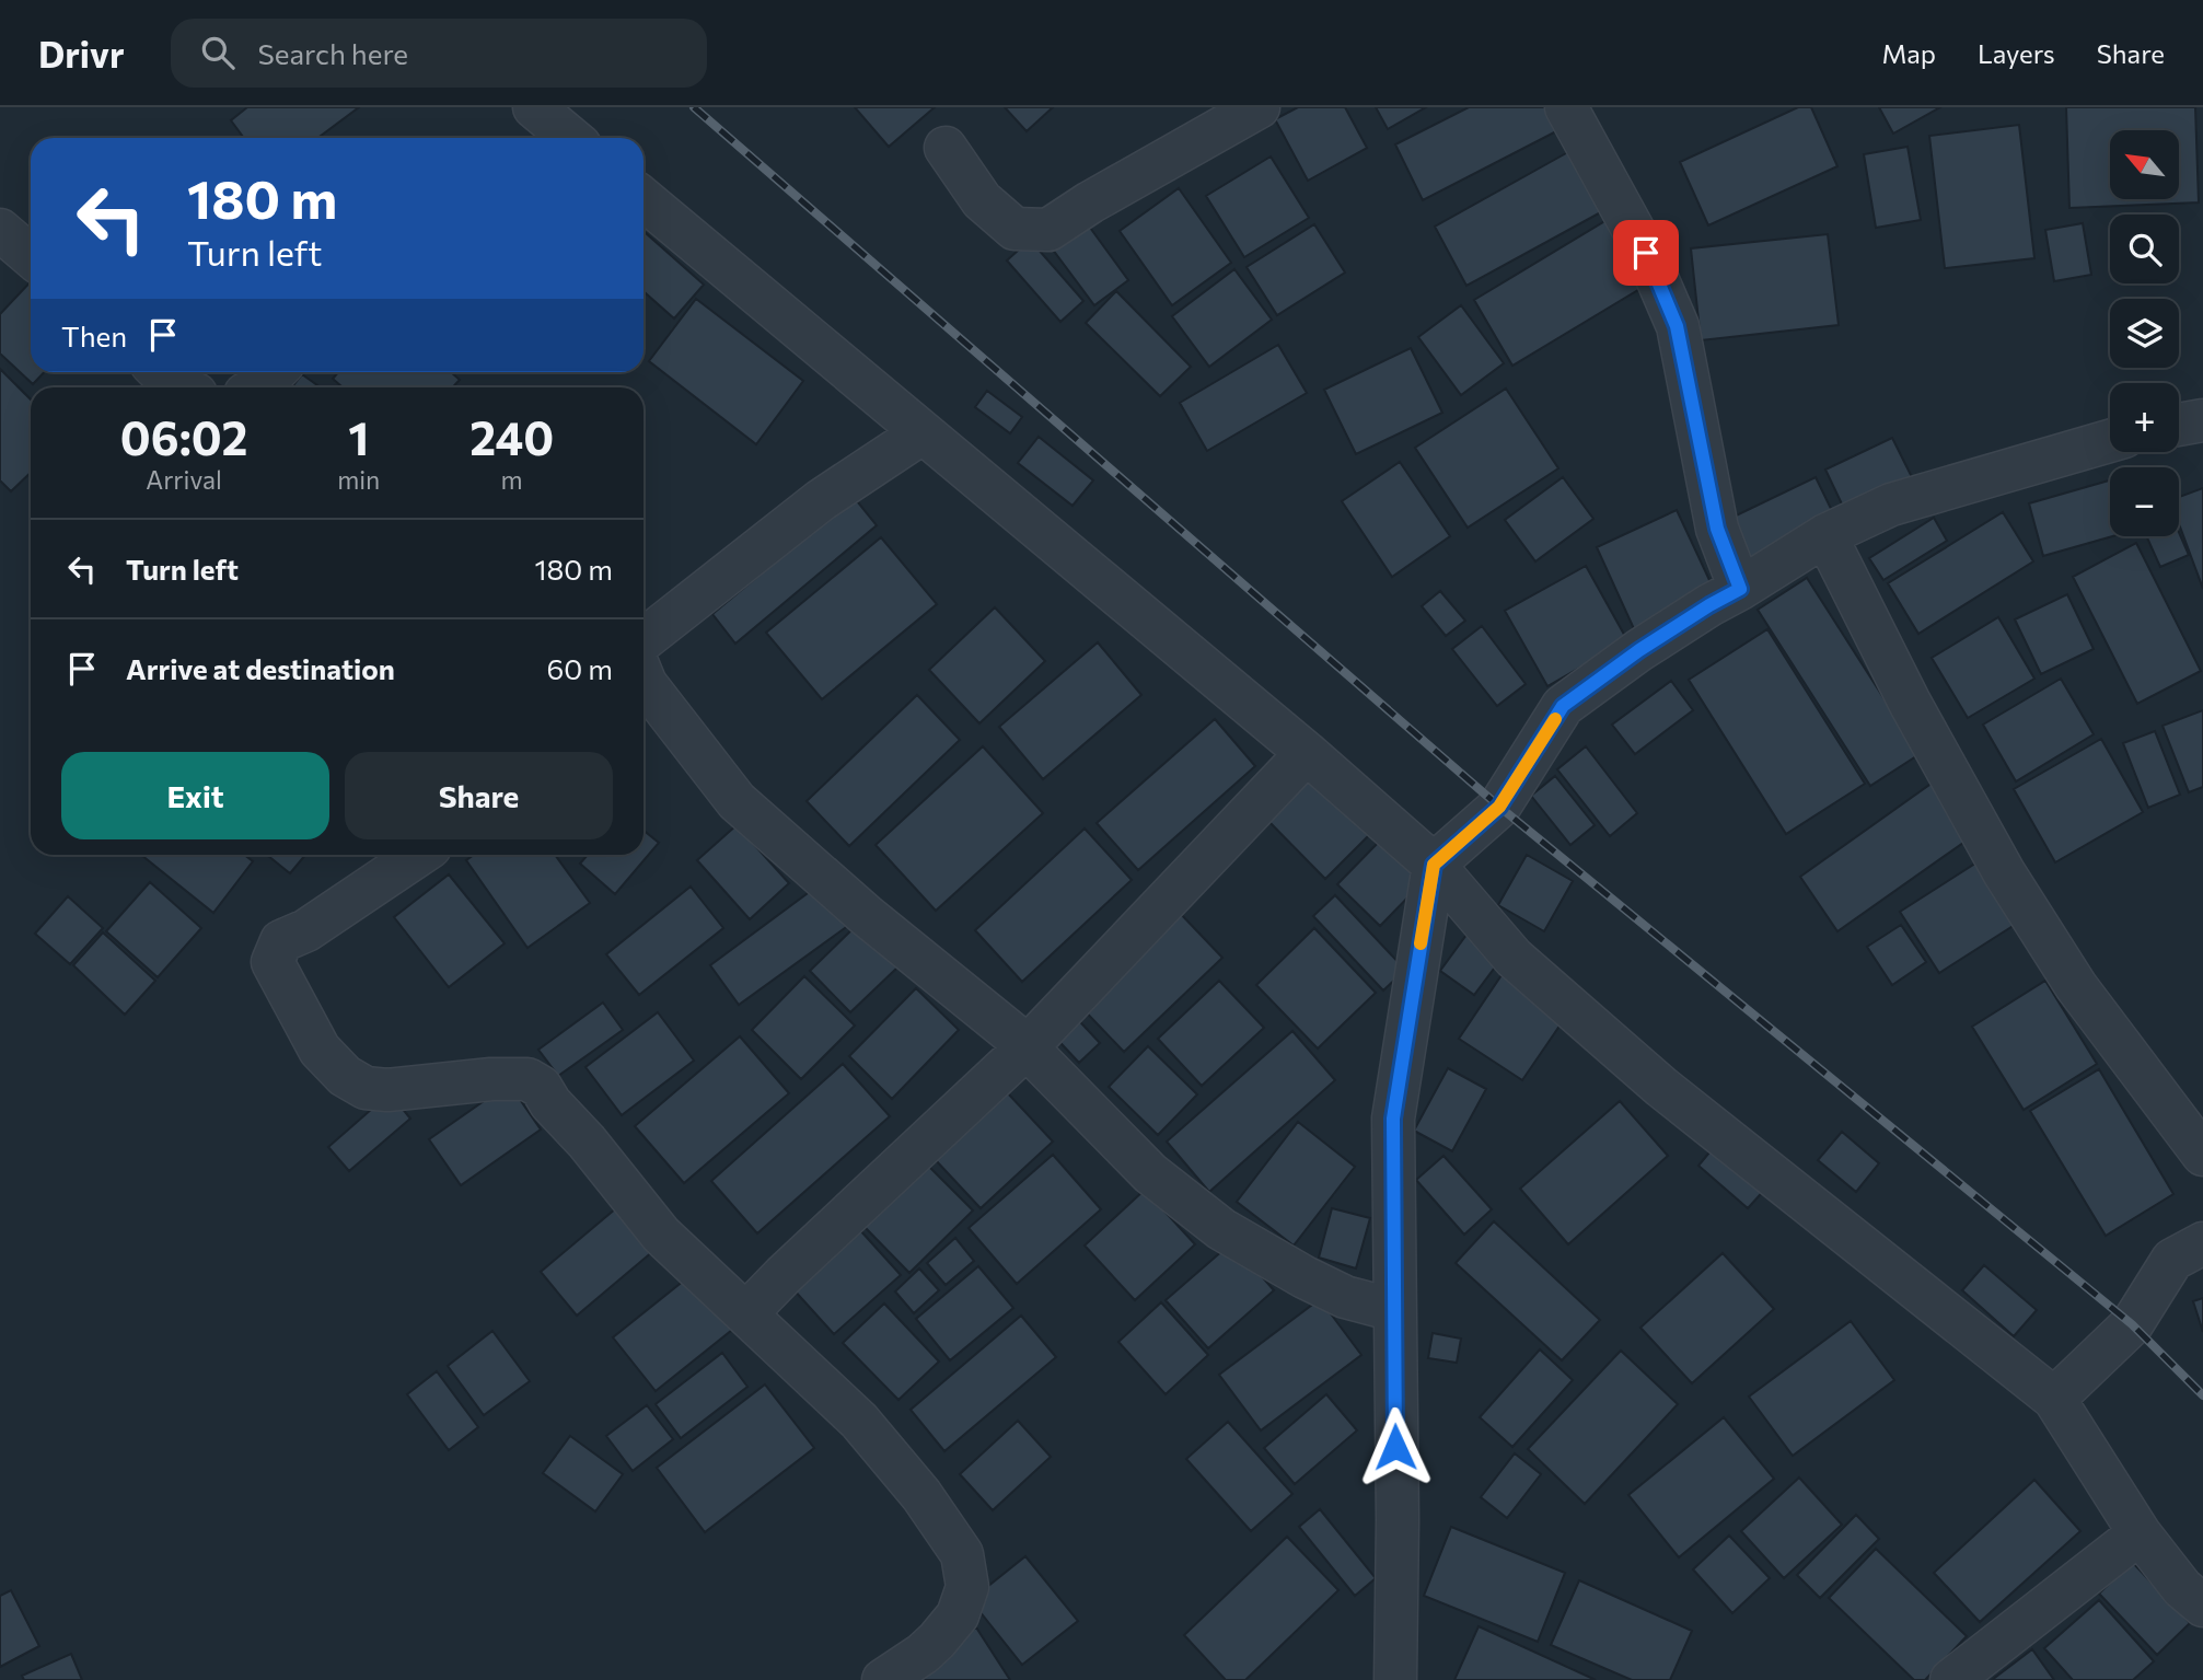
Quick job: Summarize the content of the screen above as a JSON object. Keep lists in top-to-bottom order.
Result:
{
  "north": "top left",
  "page": {
    "header": "Drivr",
    "search": "Search here",
    "nav": ["Map", "Layers", "Share"],
    "map_buttons": ["+", "−"],
    "turn": ["180 m", "Turn left"],
    "then": "Then",
    "eta": [
      "06:02",
      "Arrival",
      "1",
      "min",
      "240",
      "m"
    ],
    "list": [
      {
        "name": "Turn left",
        "value": "180 m"
      },
      {
        "name": "Arrive at destination",
        "value": "60 m"
      }
    ],
    "buttons": ["Exit", "Share"]
  }
}
